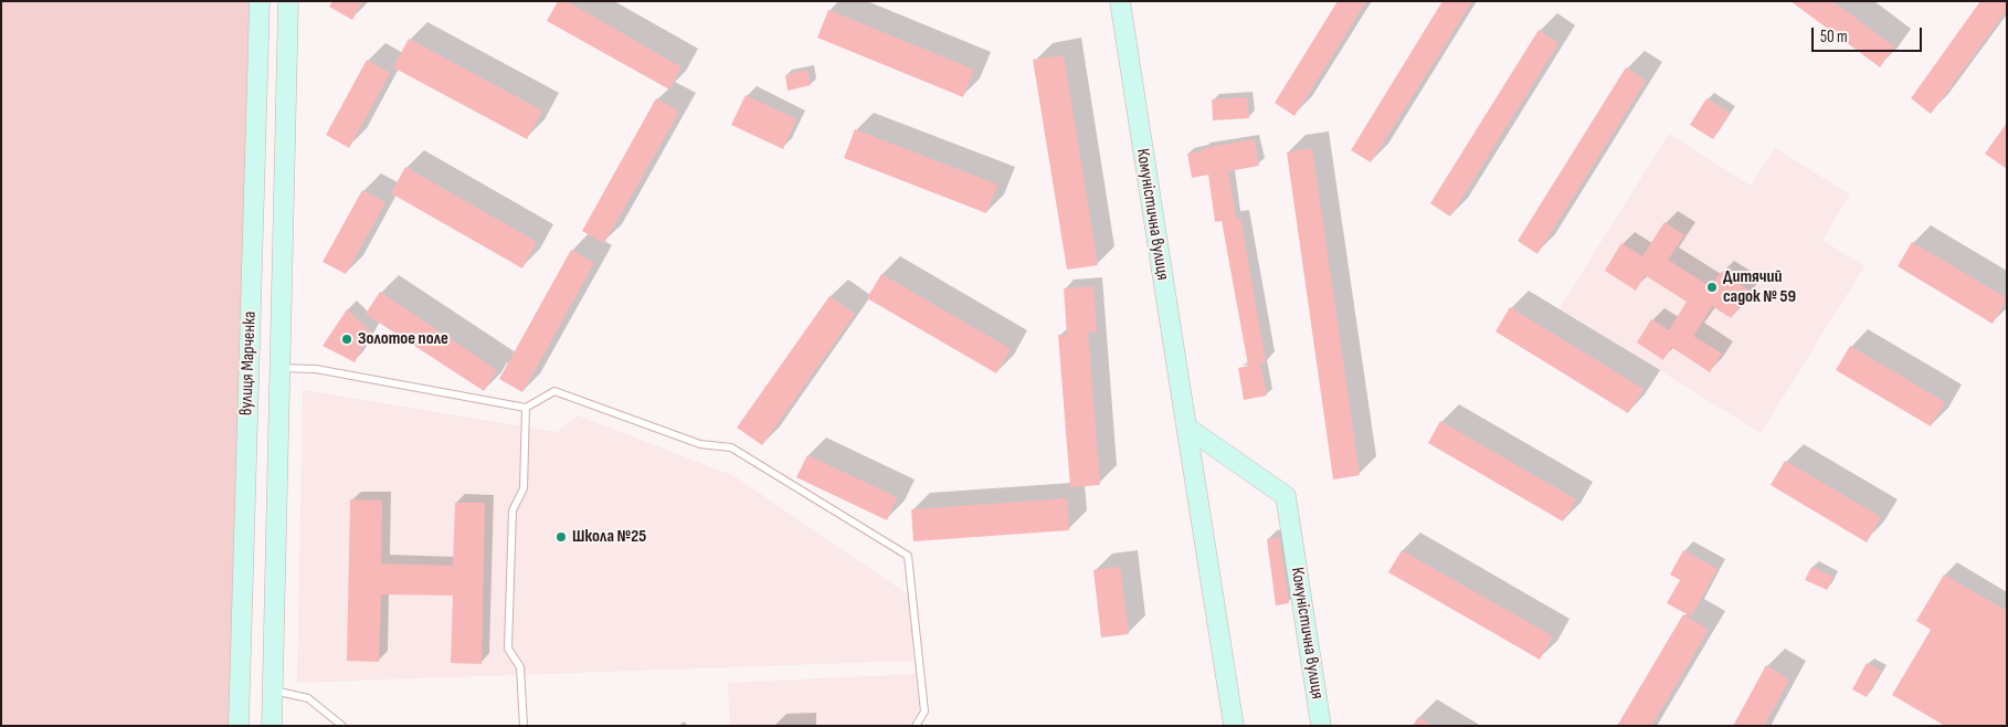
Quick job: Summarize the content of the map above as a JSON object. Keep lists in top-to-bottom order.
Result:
{
  "streets": {
    "street": ["Комуністична вулиця", "вулиця Марченка"]
  },
  "places": ["Дитячий садок № 59", "Золотое поле", "Школа №25"],
  "scale_bar": "50 m"
}
